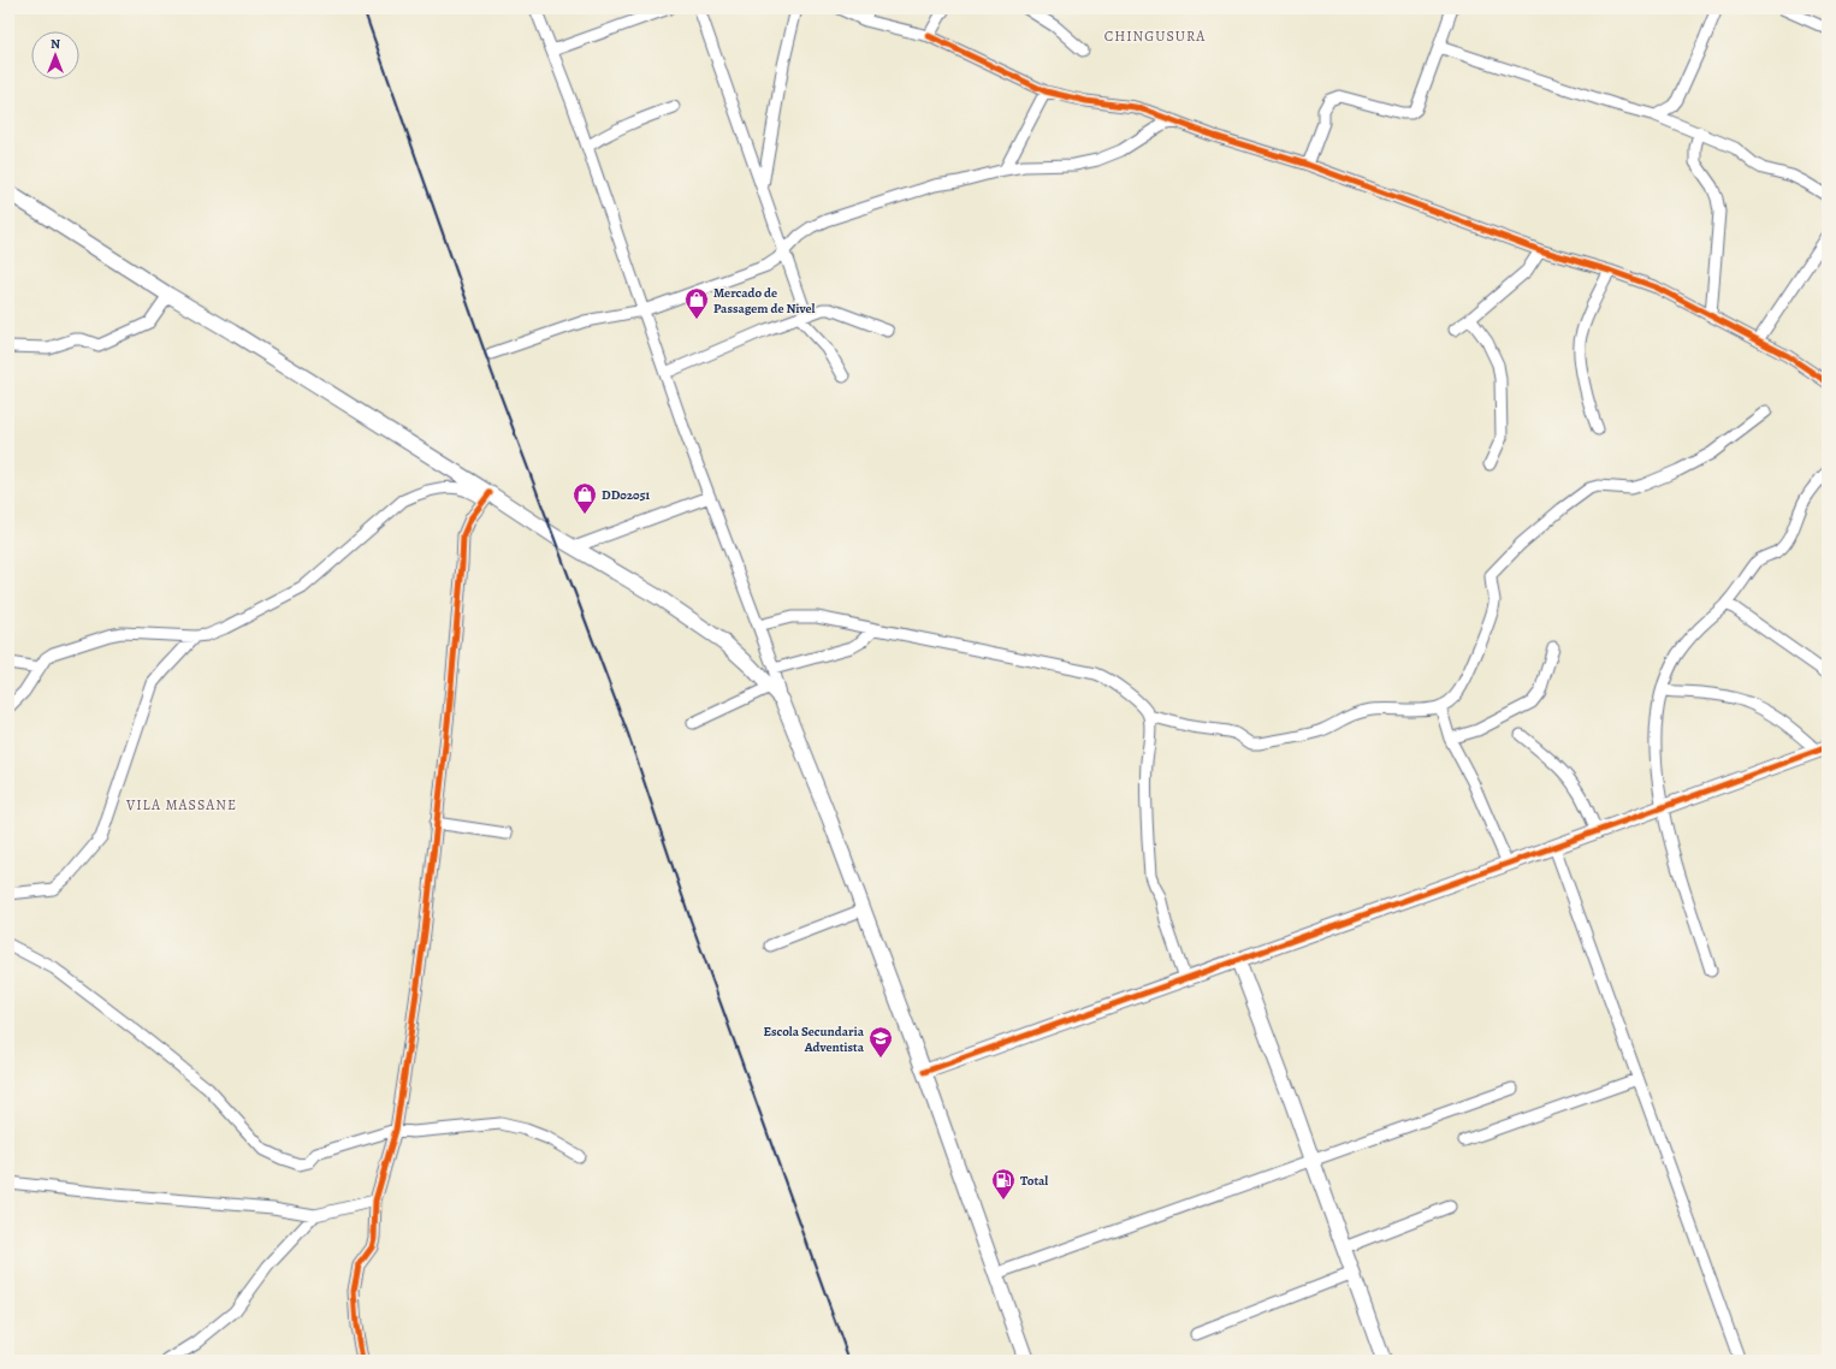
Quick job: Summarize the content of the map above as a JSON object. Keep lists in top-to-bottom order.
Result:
{
  "districts": ["CHINGUSURA", "VILA MASSANE"],
  "places": {
    "shop": ["Mercado de Passagem de Nivel", "DD02051"],
    "school or university": ["Escola Secundaria Adventista"],
    "fuel station": ["Total"]
  },
  "north": "top"
}
